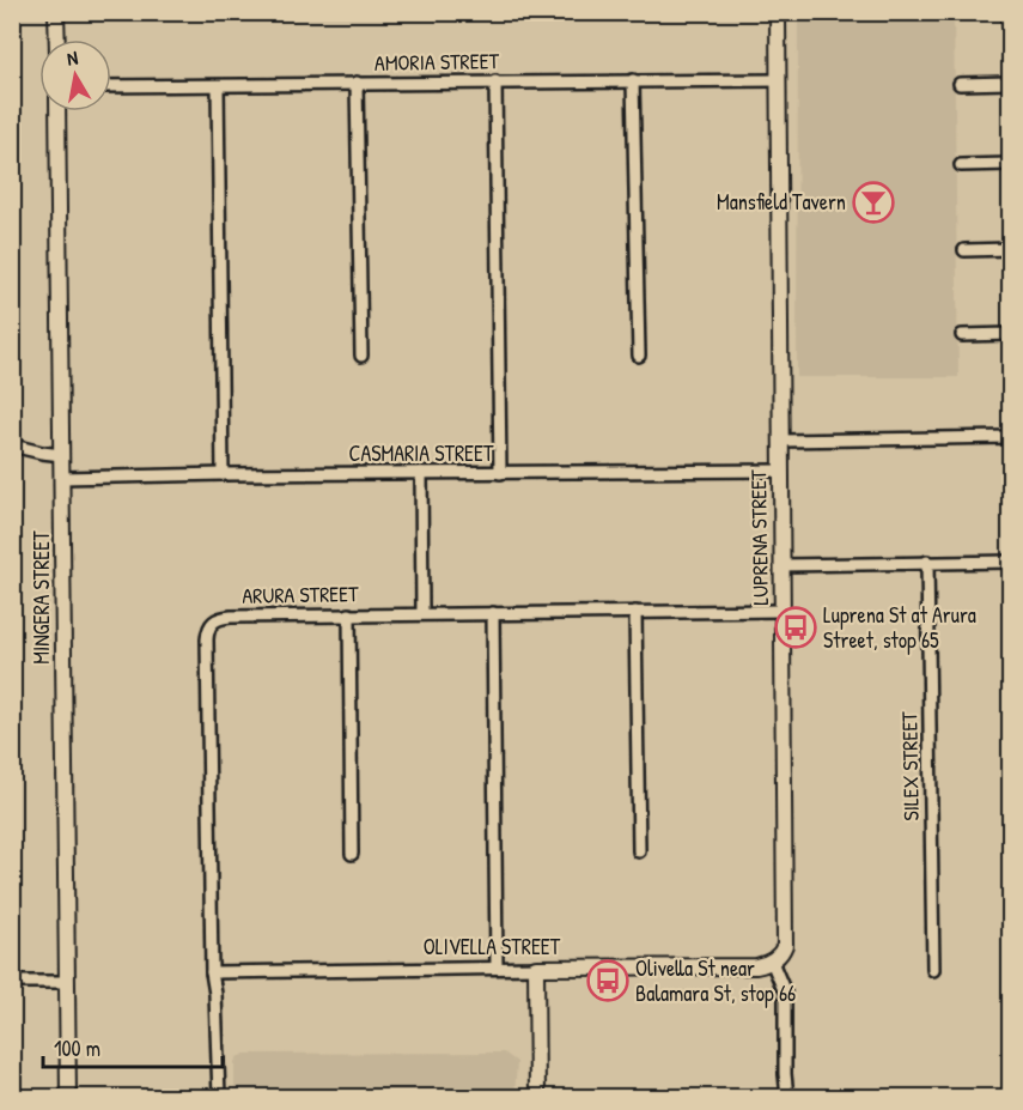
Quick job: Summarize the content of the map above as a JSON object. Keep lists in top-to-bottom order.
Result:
{
  "streets": {
    "street": [
      "AMORIA STREET",
      "CASMARIA STREET",
      "LUPRENA STREET",
      "ARURA STREET",
      "MINGERA STREET",
      "SILEX STREET",
      "OLIVELLA STREET"
    ]
  },
  "crossings": [
    ["AMORIA STREET", "LUPRENA STREET"],
    ["CASMARIA STREET", "LUPRENA STREET"],
    ["CASMARIA STREET", "MINGERA STREET"],
    ["LUPRENA STREET", "ARURA STREET"],
    ["LUPRENA STREET", "OLIVELLA STREET"],
    ["ARURA STREET", "OLIVELLA STREET"]
  ],
  "places": {
    "bar": ["Mansfield Tavern"],
    "bus stop": ["Luprena St at Arura Street, stop 65", "Olivella St near Balamara St, stop 66"]
  },
  "scale_bar": "100 m",
  "north": "top"
}
